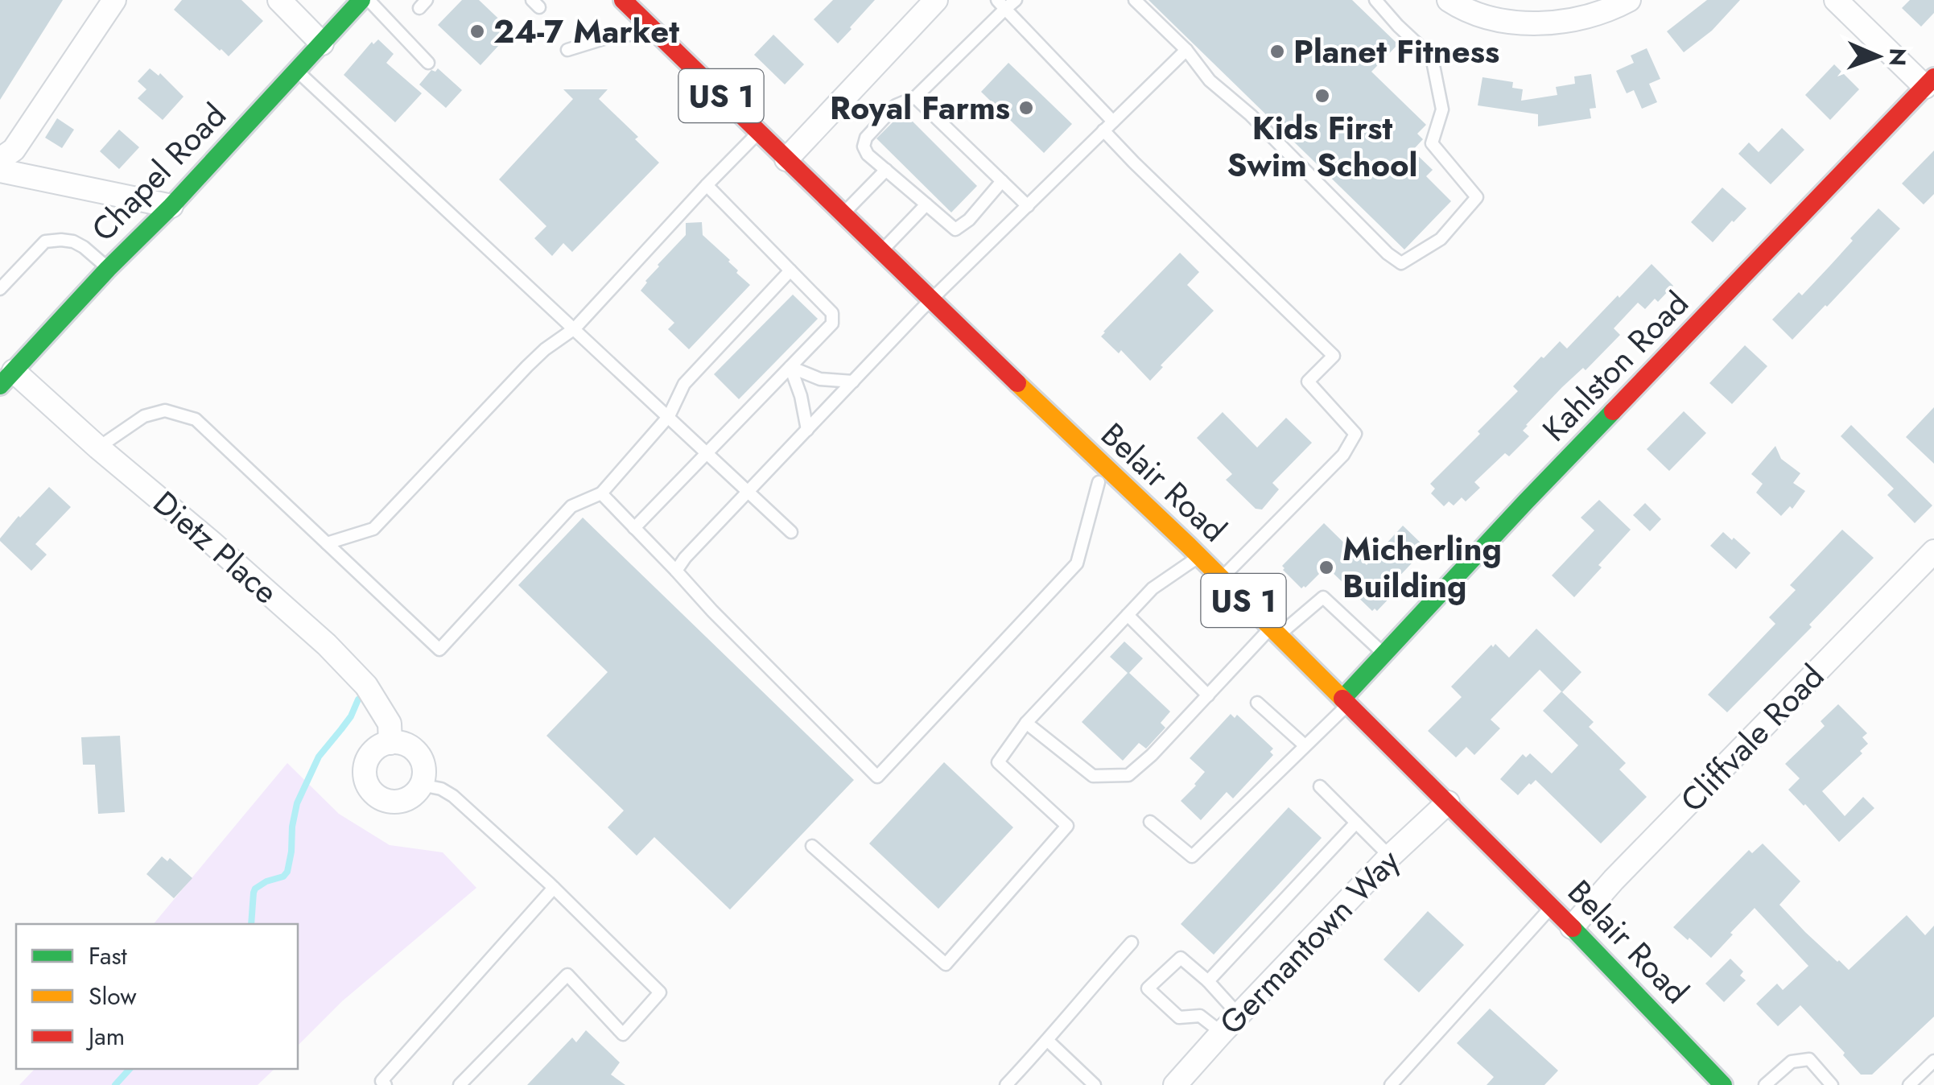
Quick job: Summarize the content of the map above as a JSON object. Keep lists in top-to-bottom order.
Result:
{
  "streets": {
    "main road": [
      "US 1",
      "Chapel Road",
      "Kahlston Road",
      "Belair Road"
    ],
    "street": ["Dietz Place", "Cliffvale Road", "Germantown Way"]
  },
  "crossings": [
    ["Chapel Road", "Dietz Place"],
    ["Kahlston Road", "Belair Road"],
    ["Belair Road", "Cliffvale Road"],
    ["Belair Road", "Germantown Way"]
  ],
  "places": [
    "24-7 Market",
    "Planet Fitness",
    "Kids First Swim School",
    "Royal Farms",
    "Micherling Building"
  ],
  "legend": ["Fast", "Slow", "Jam"],
  "north": "right"
}
